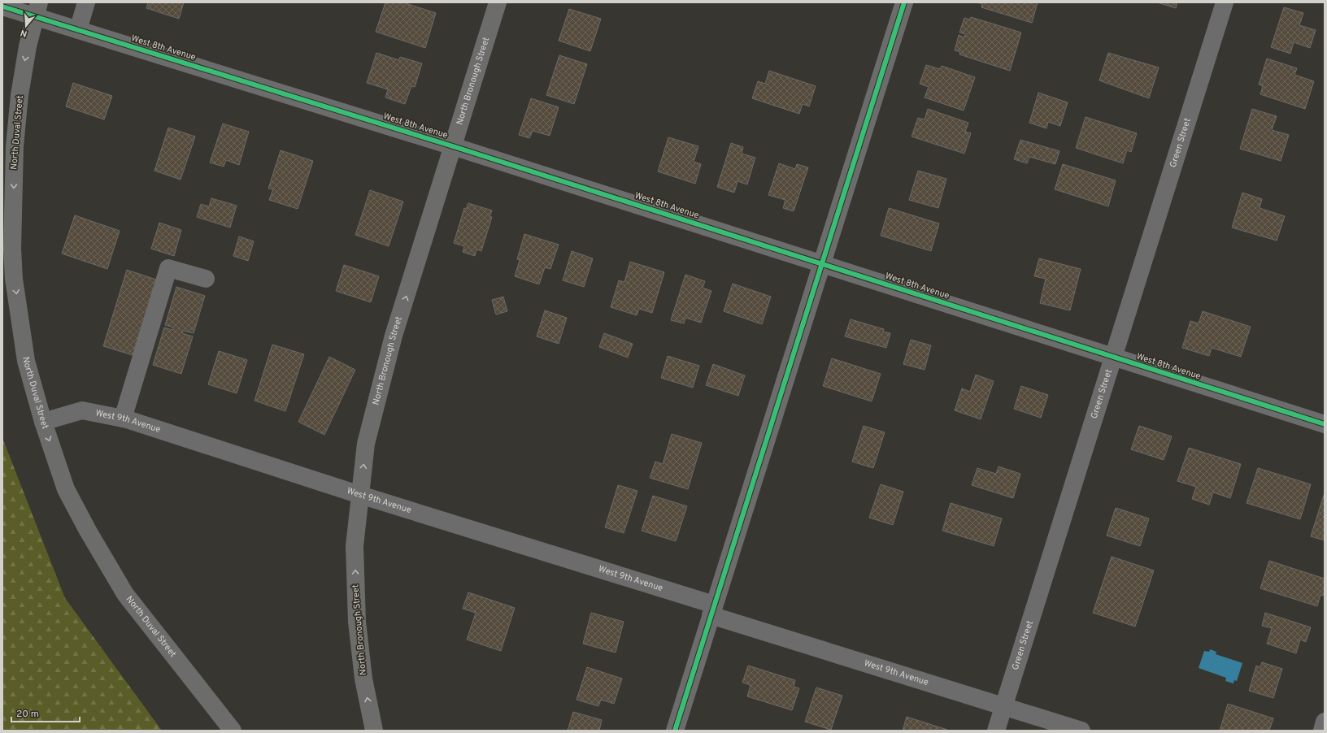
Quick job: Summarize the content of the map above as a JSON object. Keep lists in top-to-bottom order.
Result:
{
  "streets": {
    "main road": ["North Bronough Street", "North Duval Street"],
    "street": ["West 8th Avenue", "Green Street", "West 9th Avenue"]
  },
  "crossings": [
    ["West 8th Avenue", "North Bronough Street"],
    ["West 8th Avenue", "North Duval Street"],
    ["West 8th Avenue", "Green Street"],
    ["North Bronough Street", "West 9th Avenue"],
    ["North Duval Street", "West 9th Avenue"],
    ["Green Street", "West 9th Avenue"]
  ],
  "one_way": ["North Bronough Street", "North Duval Street"],
  "scale_bar": "20 m",
  "north": "bottom"
}
